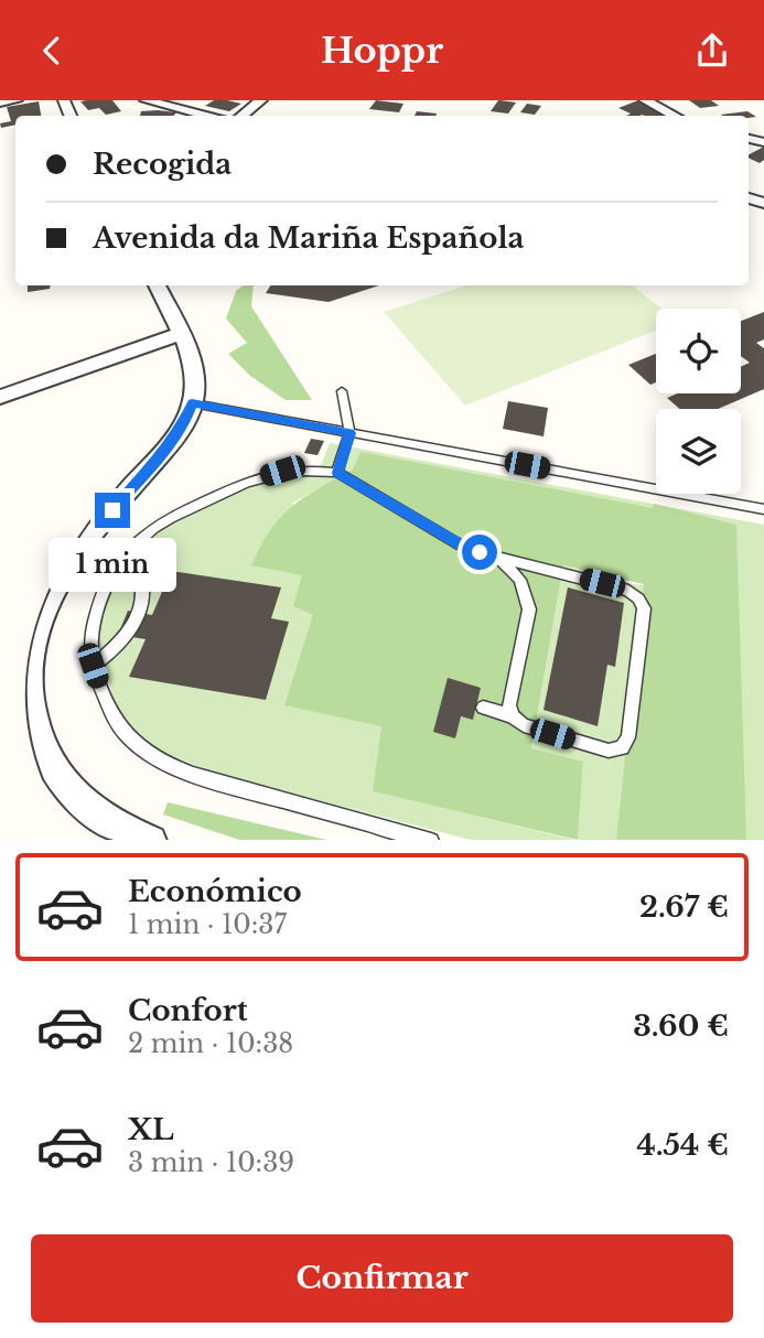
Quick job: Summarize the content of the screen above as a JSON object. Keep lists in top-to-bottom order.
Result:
{
  "page": {
    "header": "Hoppr",
    "banner": ["Recogida", "Avenida da Mariña Española"],
    "bubble": "1 min",
    "list": [
      {
        "name": "Económico",
        "note": "1 min · 10:37",
        "value": "2.67 €"
      },
      {
        "name": "Confort",
        "note": "2 min · 10:38",
        "value": "3.60 €"
      },
      {
        "name": "XL",
        "note": "3 min · 10:39",
        "value": "4.54 €"
      }
    ],
    "buttons": "Confirmar"
  }
}
